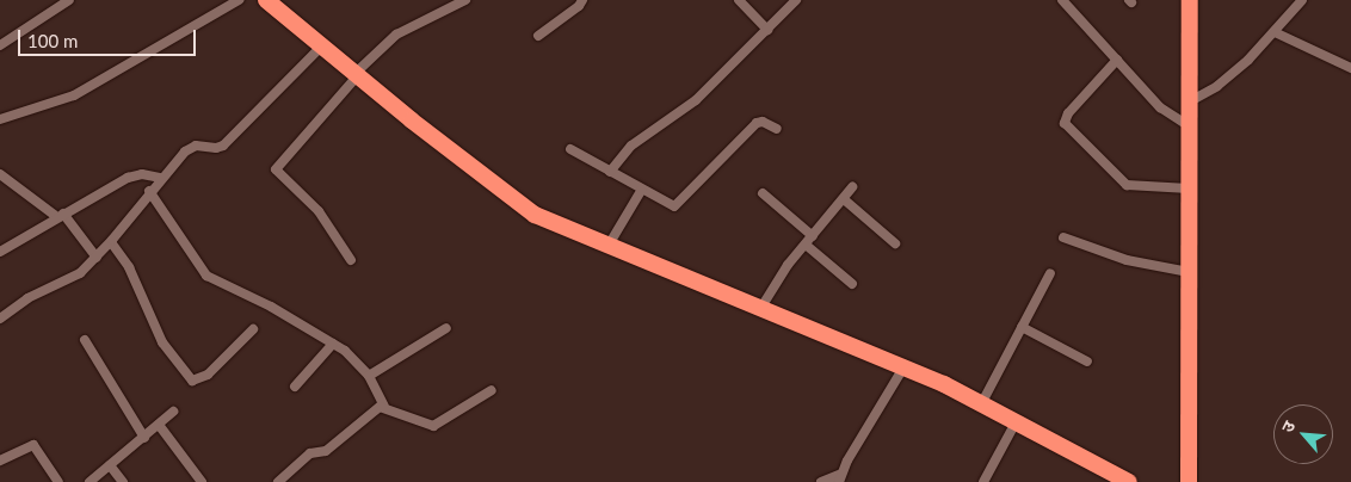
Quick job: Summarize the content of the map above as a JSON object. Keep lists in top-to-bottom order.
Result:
{
  "scale_bar": "100 m",
  "north": "top left"
}
